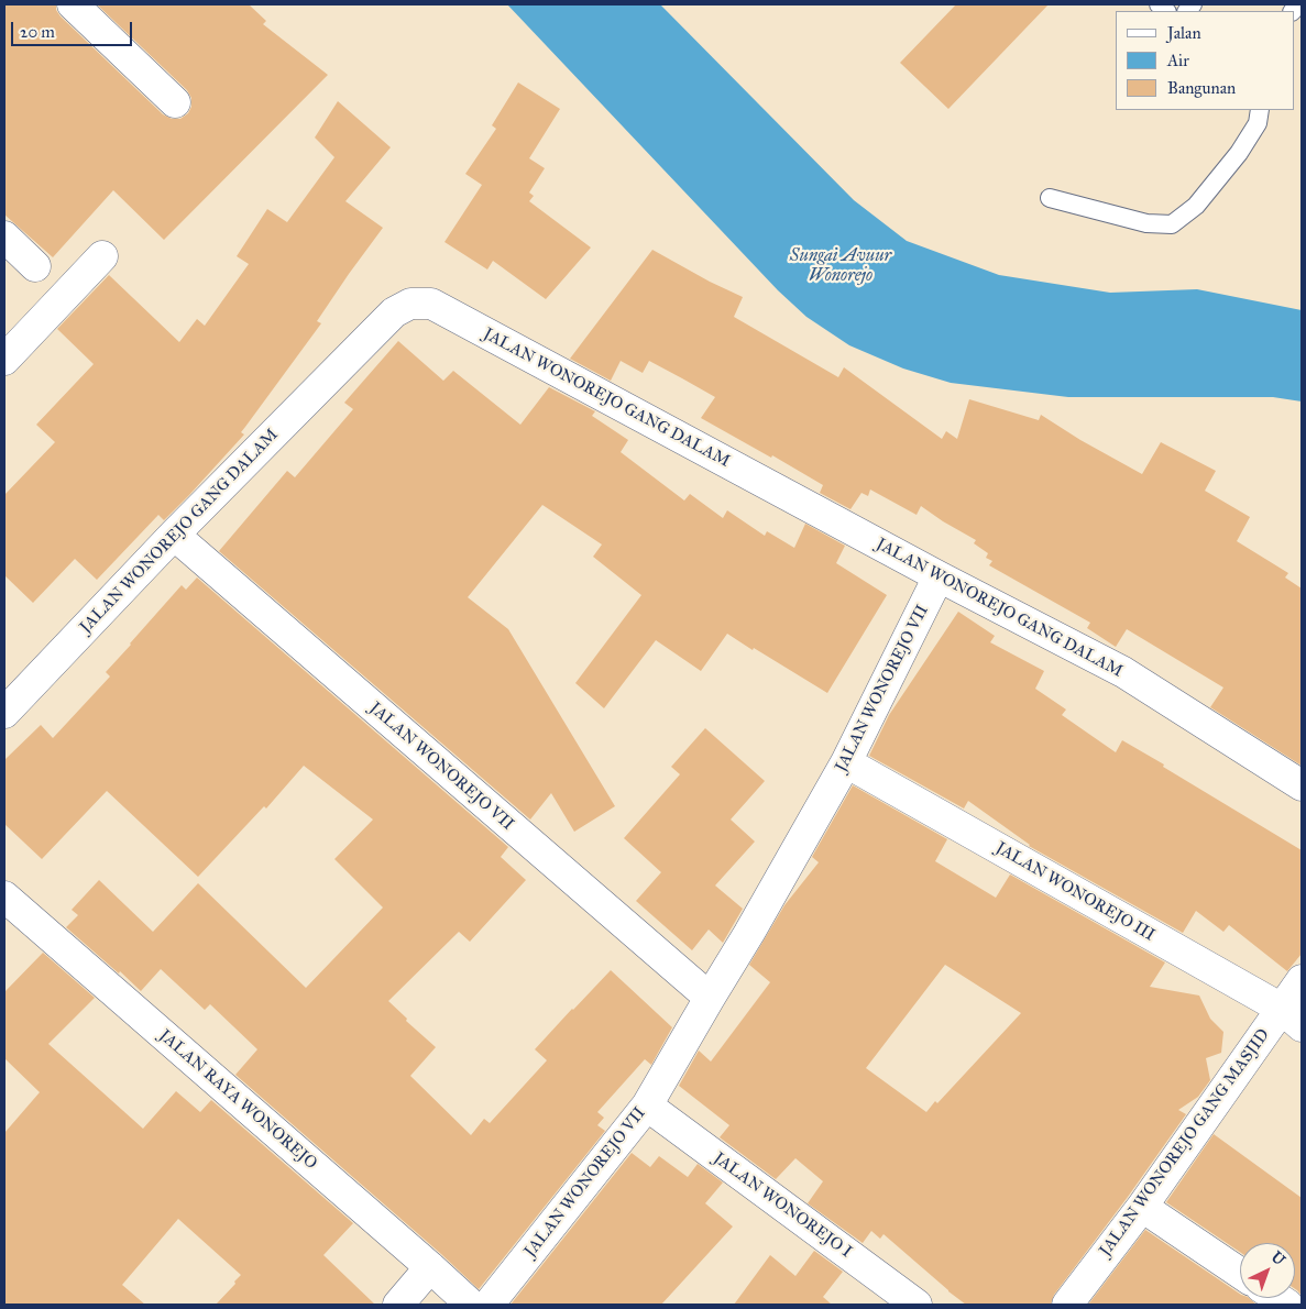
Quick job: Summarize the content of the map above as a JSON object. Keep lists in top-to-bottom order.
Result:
{
  "streets": {
    "street": [
      "JALAN WONOREJO GANG DALAM",
      "JALAN WONOREJO VII",
      "JALAN WONOREJO III",
      "JALAN RAYA WONOREJO",
      "JALAN WONOREJO GANG MASJID",
      "JALAN WONOREJO I"
    ]
  },
  "crossings": [
    ["JALAN WONOREJO GANG DALAM", "JALAN WONOREJO VII"],
    ["JALAN WONOREJO VII", "JALAN WONOREJO III"],
    ["JALAN WONOREJO VII", "JALAN WONOREJO I"],
    ["JALAN WONOREJO III", "JALAN WONOREJO GANG MASJID"]
  ],
  "water": ["Sungai Avuur Wonorejo"],
  "legend": ["Jalan", "Air", "Bangunan"],
  "scale_bar": "20 m",
  "north": "top right"
}
